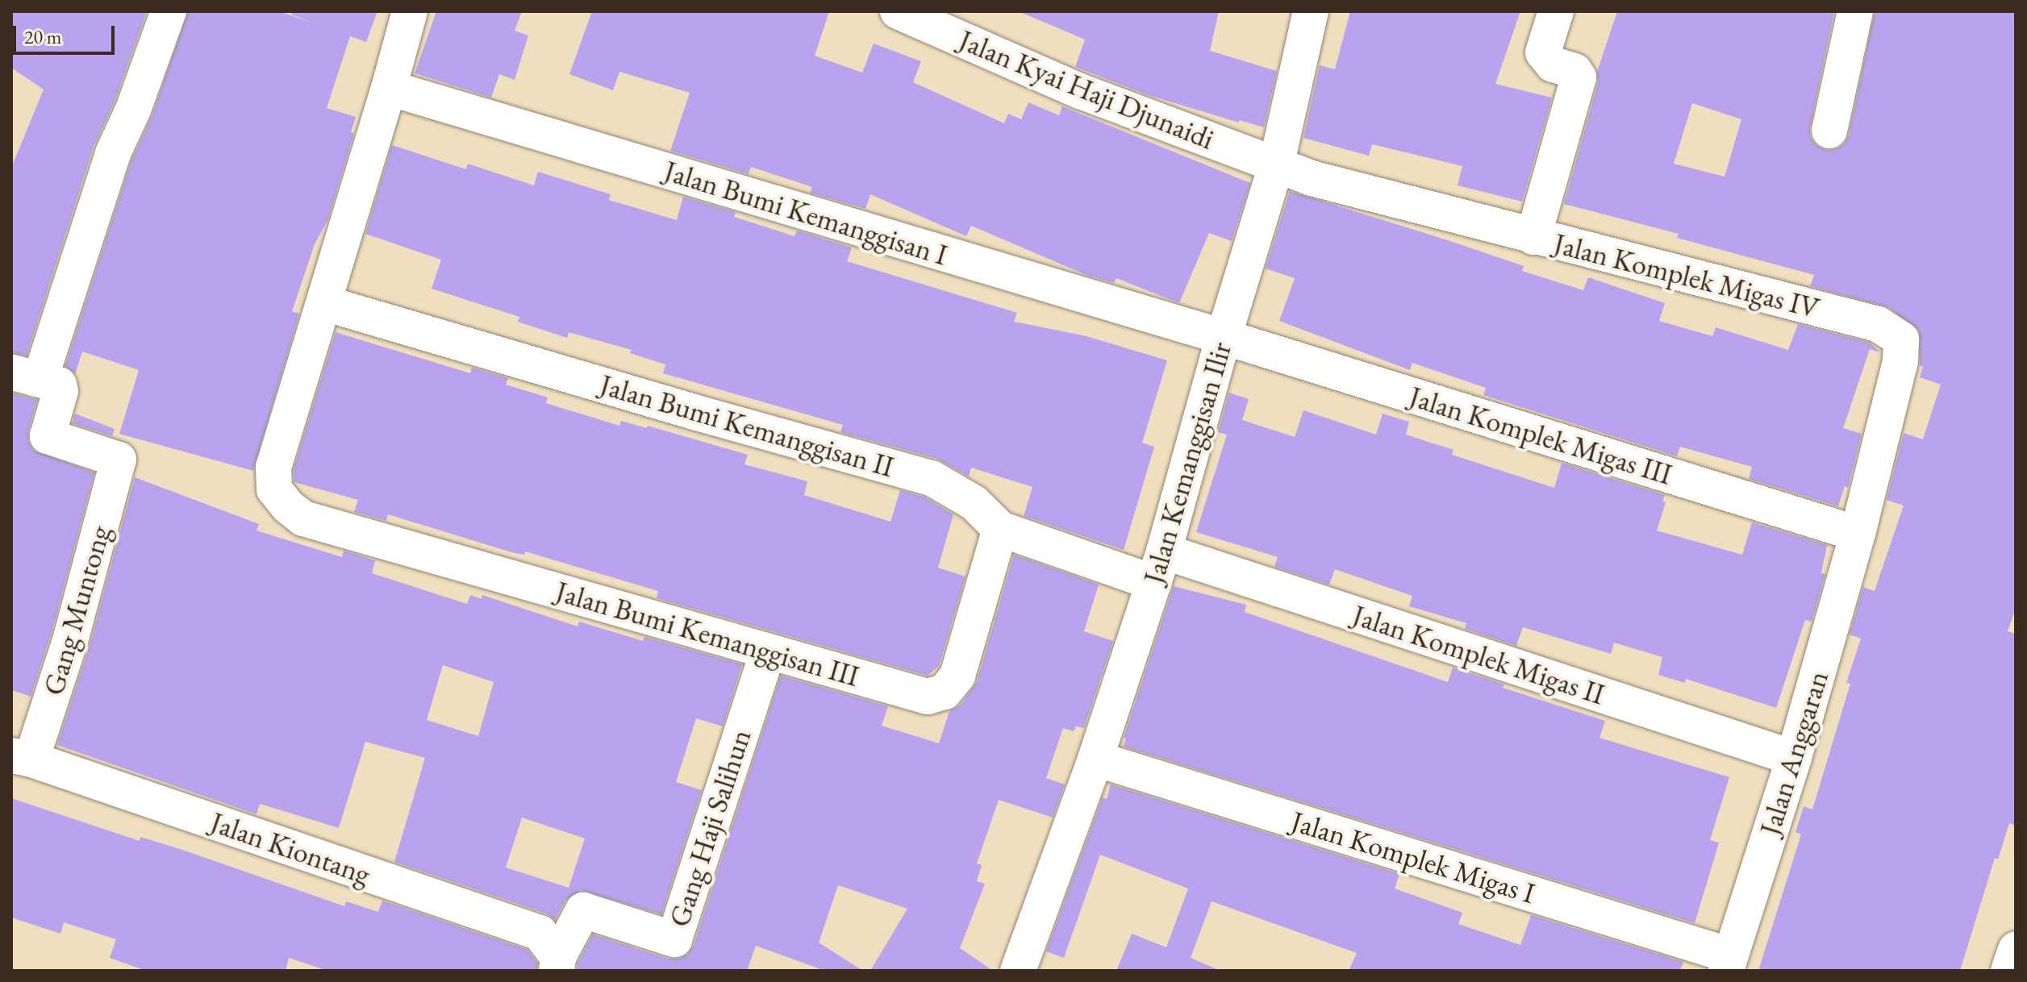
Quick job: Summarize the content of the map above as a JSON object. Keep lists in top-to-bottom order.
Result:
{
  "streets": {
    "street": [
      "Jalan Kyai Haji Djunaidi",
      "Jalan Bumi Kemanggisan I",
      "Jalan Komplek Migas IV",
      "Jalan Bumi Kemanggisan II",
      "Jalan Komplek Migas III",
      "Jalan Kemanggisan Ilir",
      "Gang Muntong",
      "Jalan Bumi Kemanggisan III",
      "Jalan Komplek Migas II",
      "Jalan Anggaran",
      "Gang Haji Salihun",
      "Jalan Kiontang",
      "Jalan Komplek Migas I"
    ]
  },
  "crossings": [
    ["Jalan Kyai Haji Djunaidi", "Jalan Komplek Migas IV"],
    ["Jalan Kyai Haji Djunaidi", "Jalan Kemanggisan Ilir"],
    ["Jalan Bumi Kemanggisan I", "Jalan Komplek Migas III"],
    ["Jalan Bumi Kemanggisan I", "Jalan Kemanggisan Ilir"],
    ["Jalan Komplek Migas IV", "Jalan Komplek Migas III"],
    ["Jalan Komplek Migas IV", "Jalan Kemanggisan Ilir"],
    ["Jalan Komplek Migas IV", "Jalan Anggaran"],
    ["Jalan Bumi Kemanggisan II", "Jalan Kemanggisan Ilir"],
    ["Jalan Bumi Kemanggisan II", "Jalan Bumi Kemanggisan III"],
    ["Jalan Bumi Kemanggisan II", "Jalan Komplek Migas II"],
    ["Jalan Komplek Migas III", "Jalan Kemanggisan Ilir"],
    ["Jalan Komplek Migas III", "Jalan Anggaran"],
    ["Jalan Kemanggisan Ilir", "Jalan Komplek Migas II"],
    ["Jalan Kemanggisan Ilir", "Jalan Komplek Migas I"],
    ["Gang Muntong", "Jalan Kiontang"],
    ["Jalan Bumi Kemanggisan III", "Gang Haji Salihun"],
    ["Jalan Komplek Migas II", "Jalan Anggaran"],
    ["Jalan Anggaran", "Jalan Komplek Migas I"],
    ["Gang Haji Salihun", "Jalan Kiontang"]
  ],
  "scale_bar": "20 m"
}
